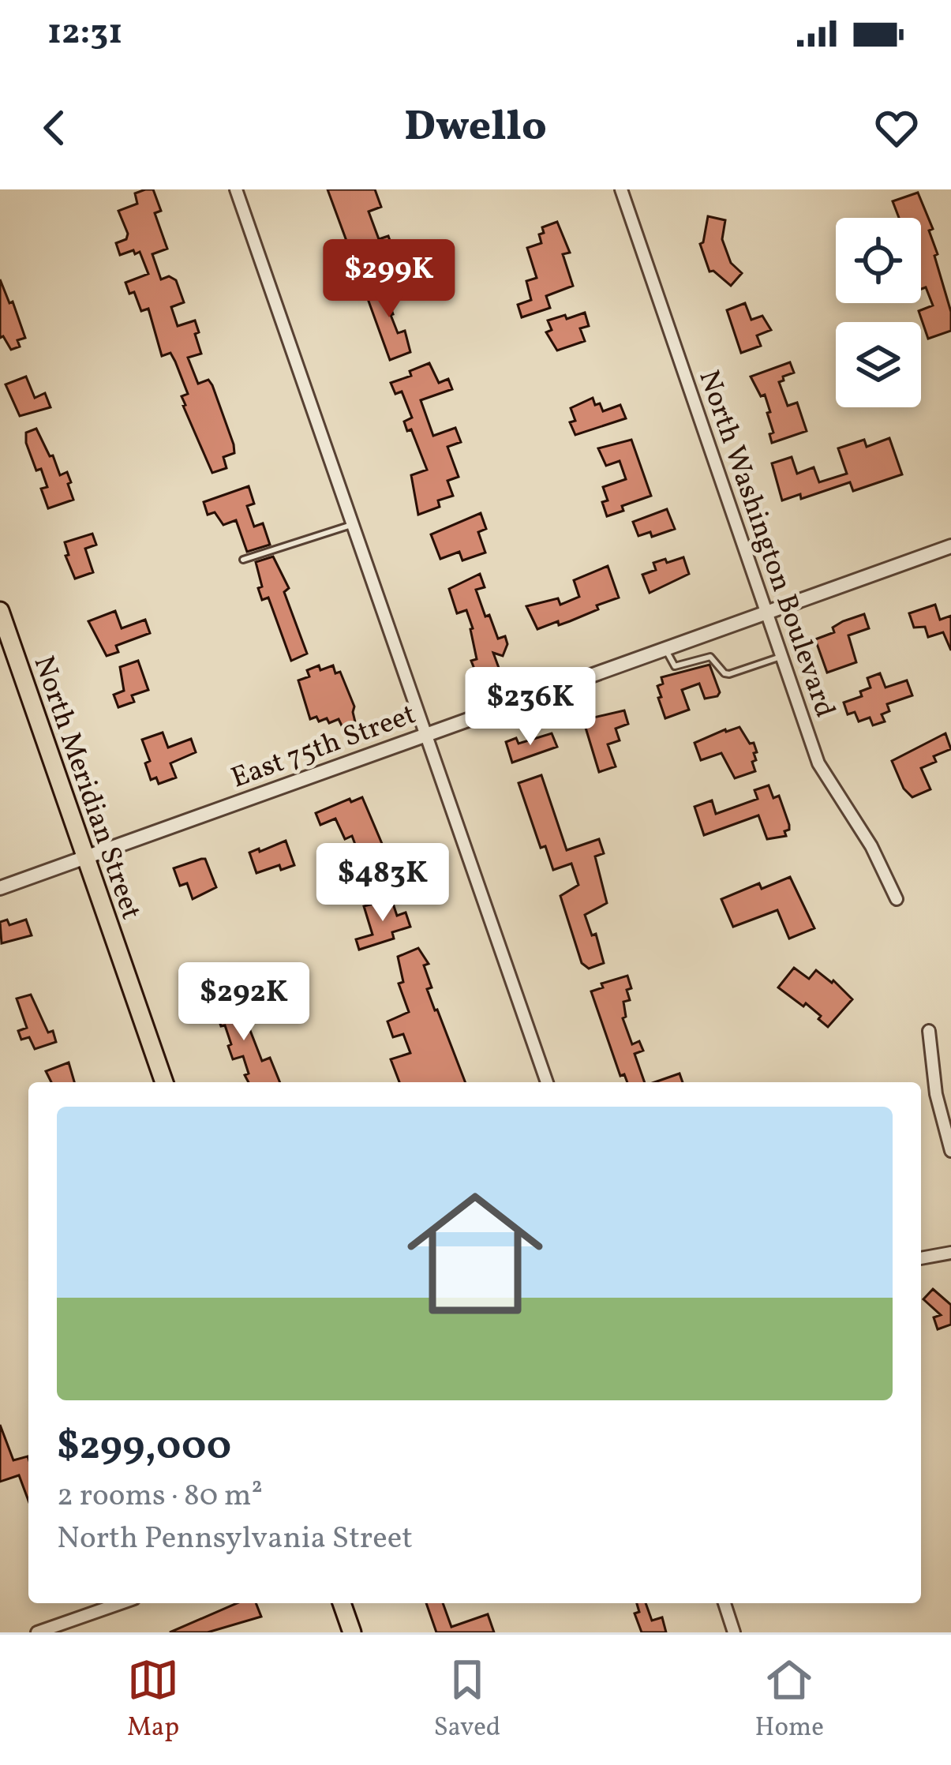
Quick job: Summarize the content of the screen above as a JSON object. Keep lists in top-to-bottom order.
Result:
{
  "streets": {
    "main road": ["North Meridian Street"],
    "street": ["North Washington Boulevard", "East 75th Street"]
  },
  "crossings": [
    ["North Washington Boulevard", "East 75th Street"],
    ["East 75th Street", "North Meridian Street"]
  ],
  "page": {
    "status": "12:31",
    "header": "Dwello",
    "price": [
      "$299K",
      "$236K",
      "$483K",
      "$292K"
    ],
    "list": [
      {
        "name": "$299,000",
        "note": "2 rooms · 80 m² · North Pennsylvania Street"
      }
    ],
    "tabs": ["Map", "Saved", "Home"]
  }
}
